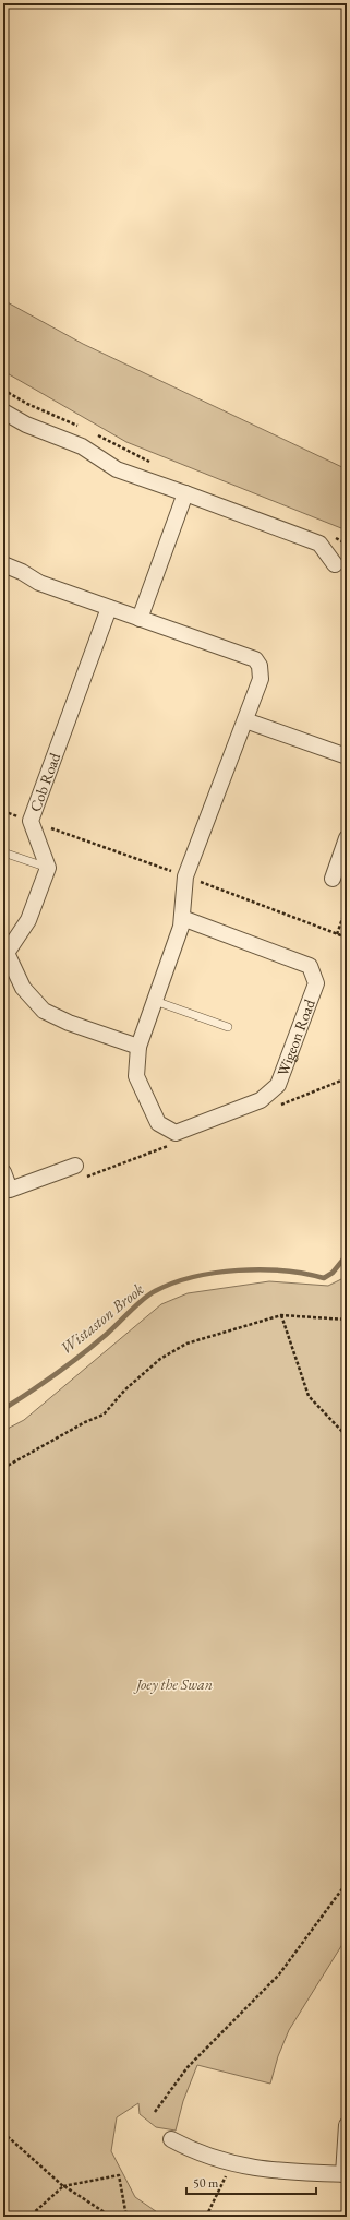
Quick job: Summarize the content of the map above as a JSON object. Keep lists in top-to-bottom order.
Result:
{
  "streets": {
    "street": ["Cob Road", "Wigeon Road"]
  },
  "water": ["Wistaston Brook"],
  "parks": ["Joey the Swan"],
  "scale_bar": "50 m"
}
